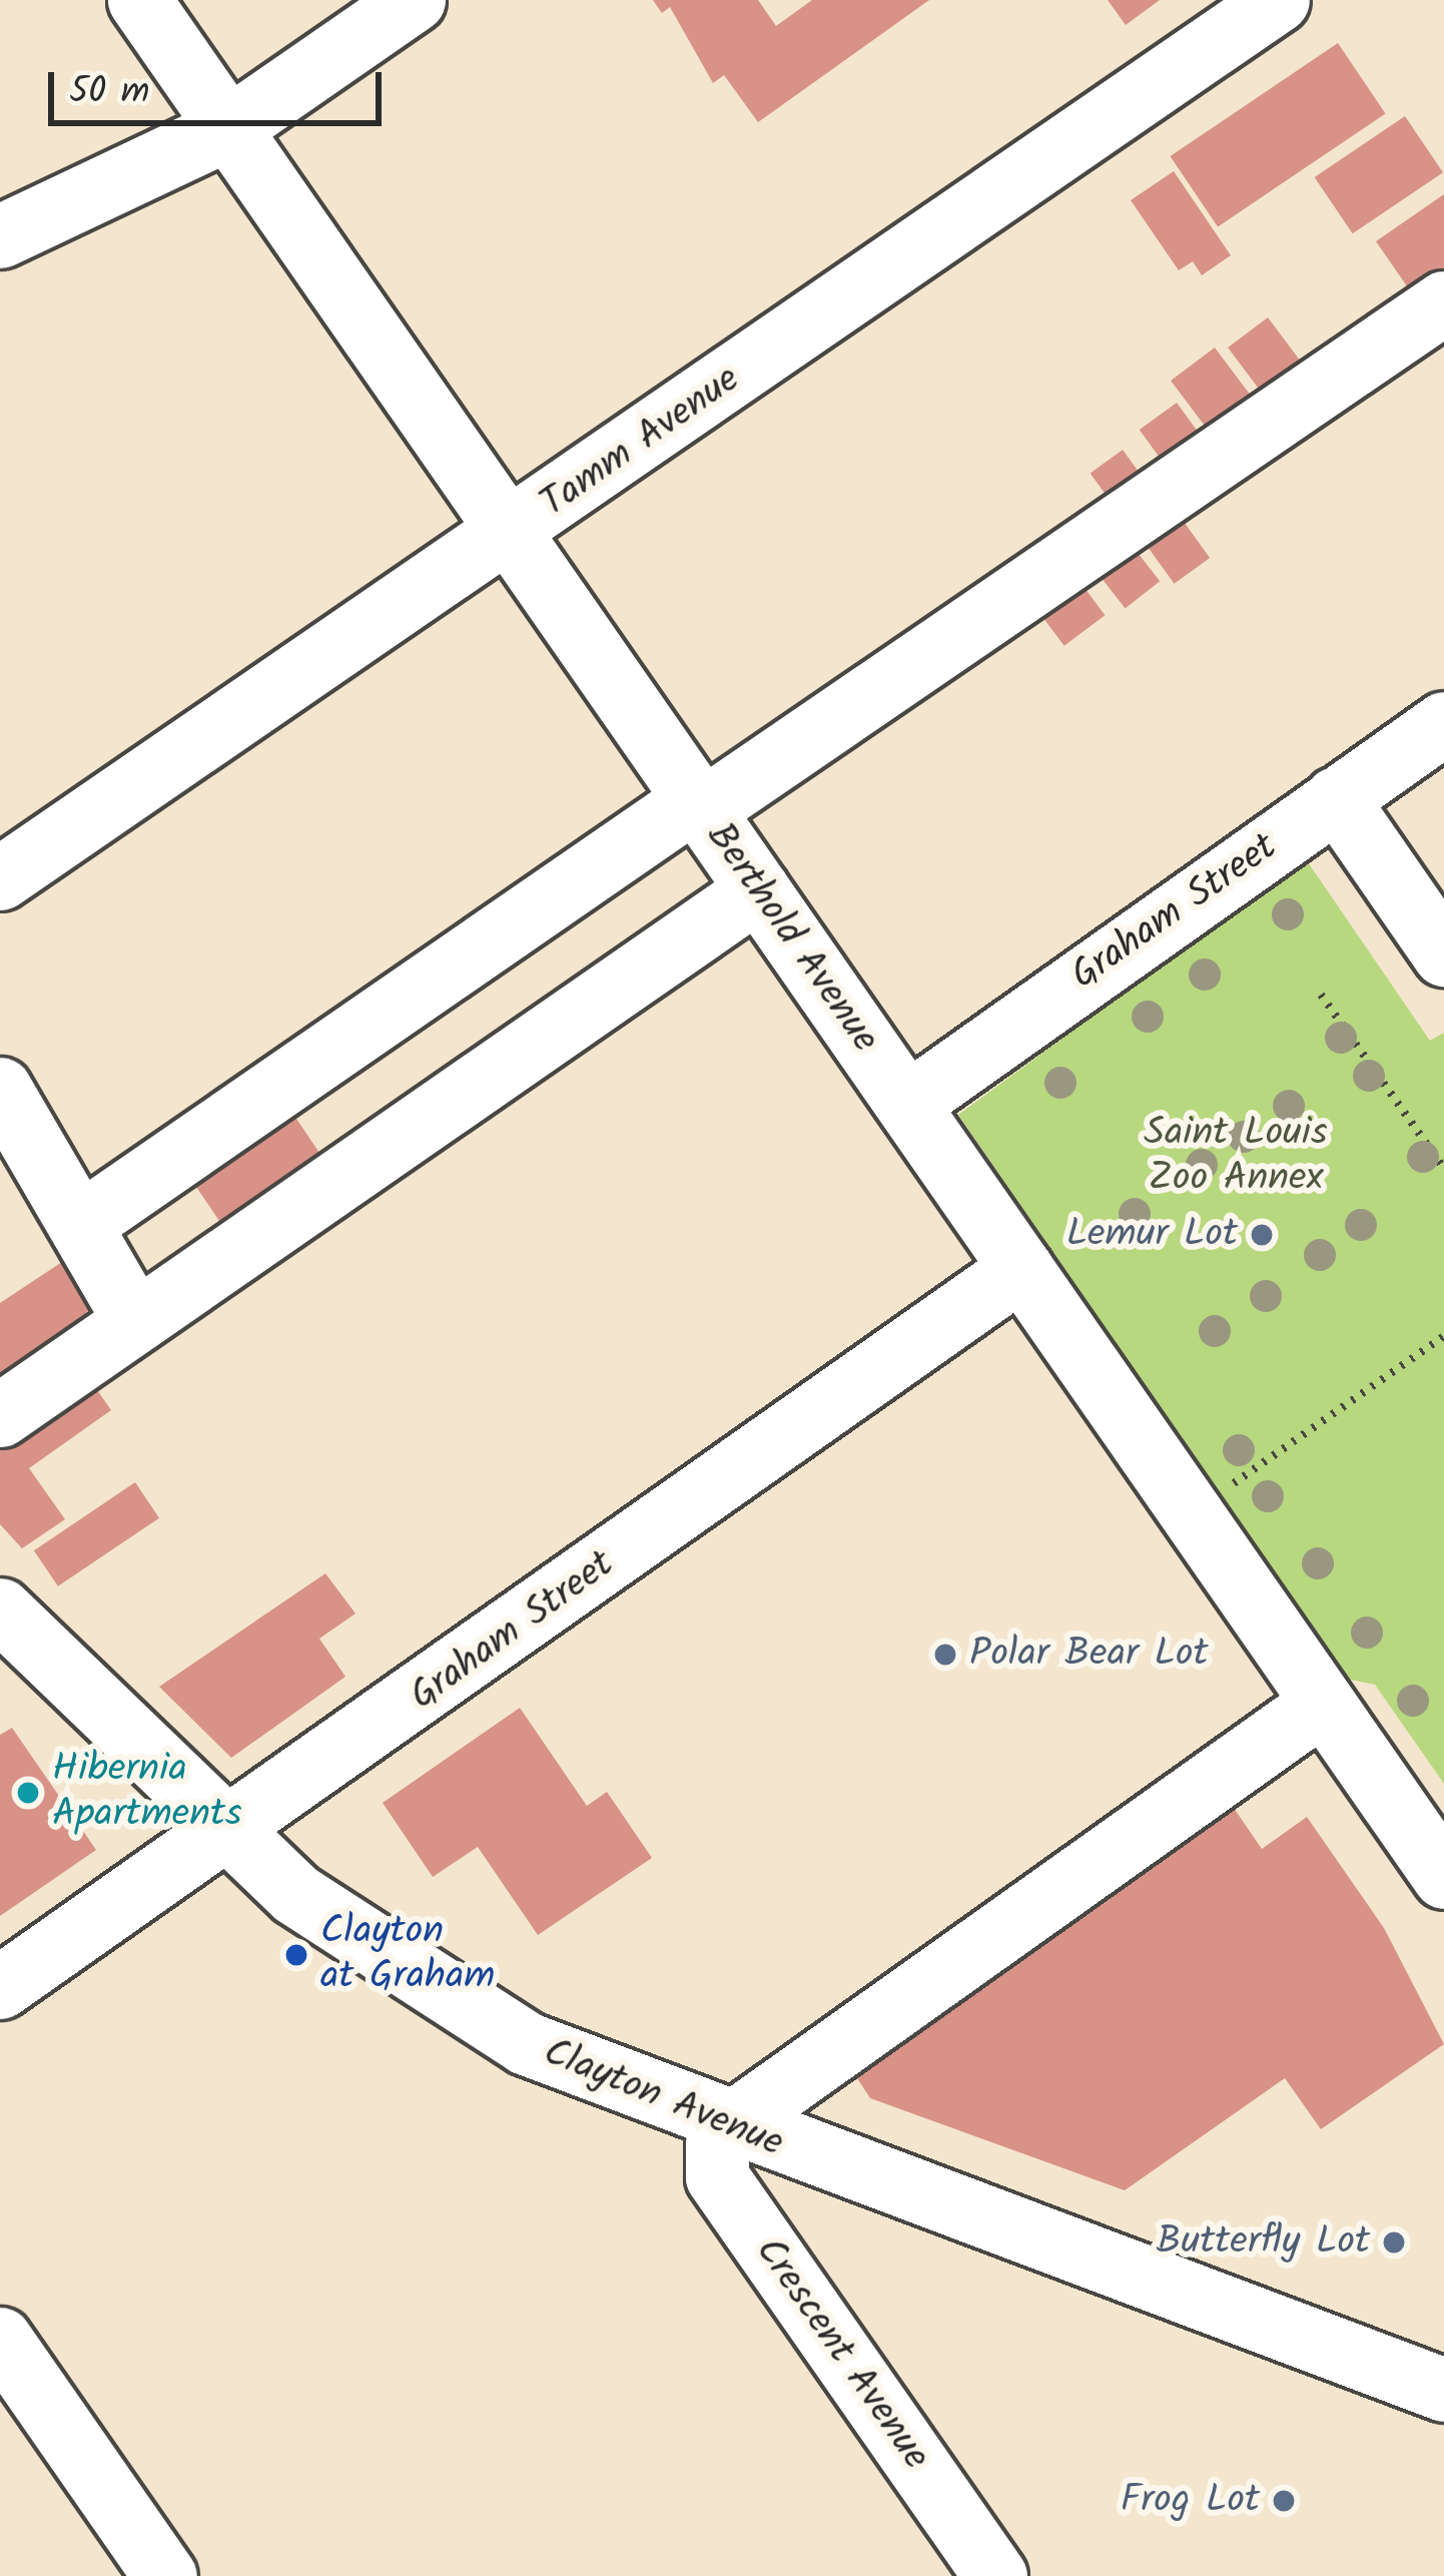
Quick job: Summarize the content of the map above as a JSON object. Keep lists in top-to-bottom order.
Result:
{
  "streets": {
    "street": [
      "Tamm Avenue",
      "Graham Street",
      "Berthold Avenue",
      "Clayton Avenue",
      "Crescent Avenue"
    ]
  },
  "crossings": [
    ["Tamm Avenue", "Berthold Avenue"],
    ["Graham Street", "Berthold Avenue"],
    ["Graham Street", "Clayton Avenue"],
    ["Clayton Avenue", "Crescent Avenue"]
  ],
  "parks": ["Saint Louis Zoo Annex"],
  "places": [
    "Lemur Lot",
    "Polar Bear Lot",
    "Hibernia Apartments",
    "Clayton at Graham",
    "Butterfly Lot",
    "Frog Lot"
  ],
  "scale_bar": "50 m"
}
